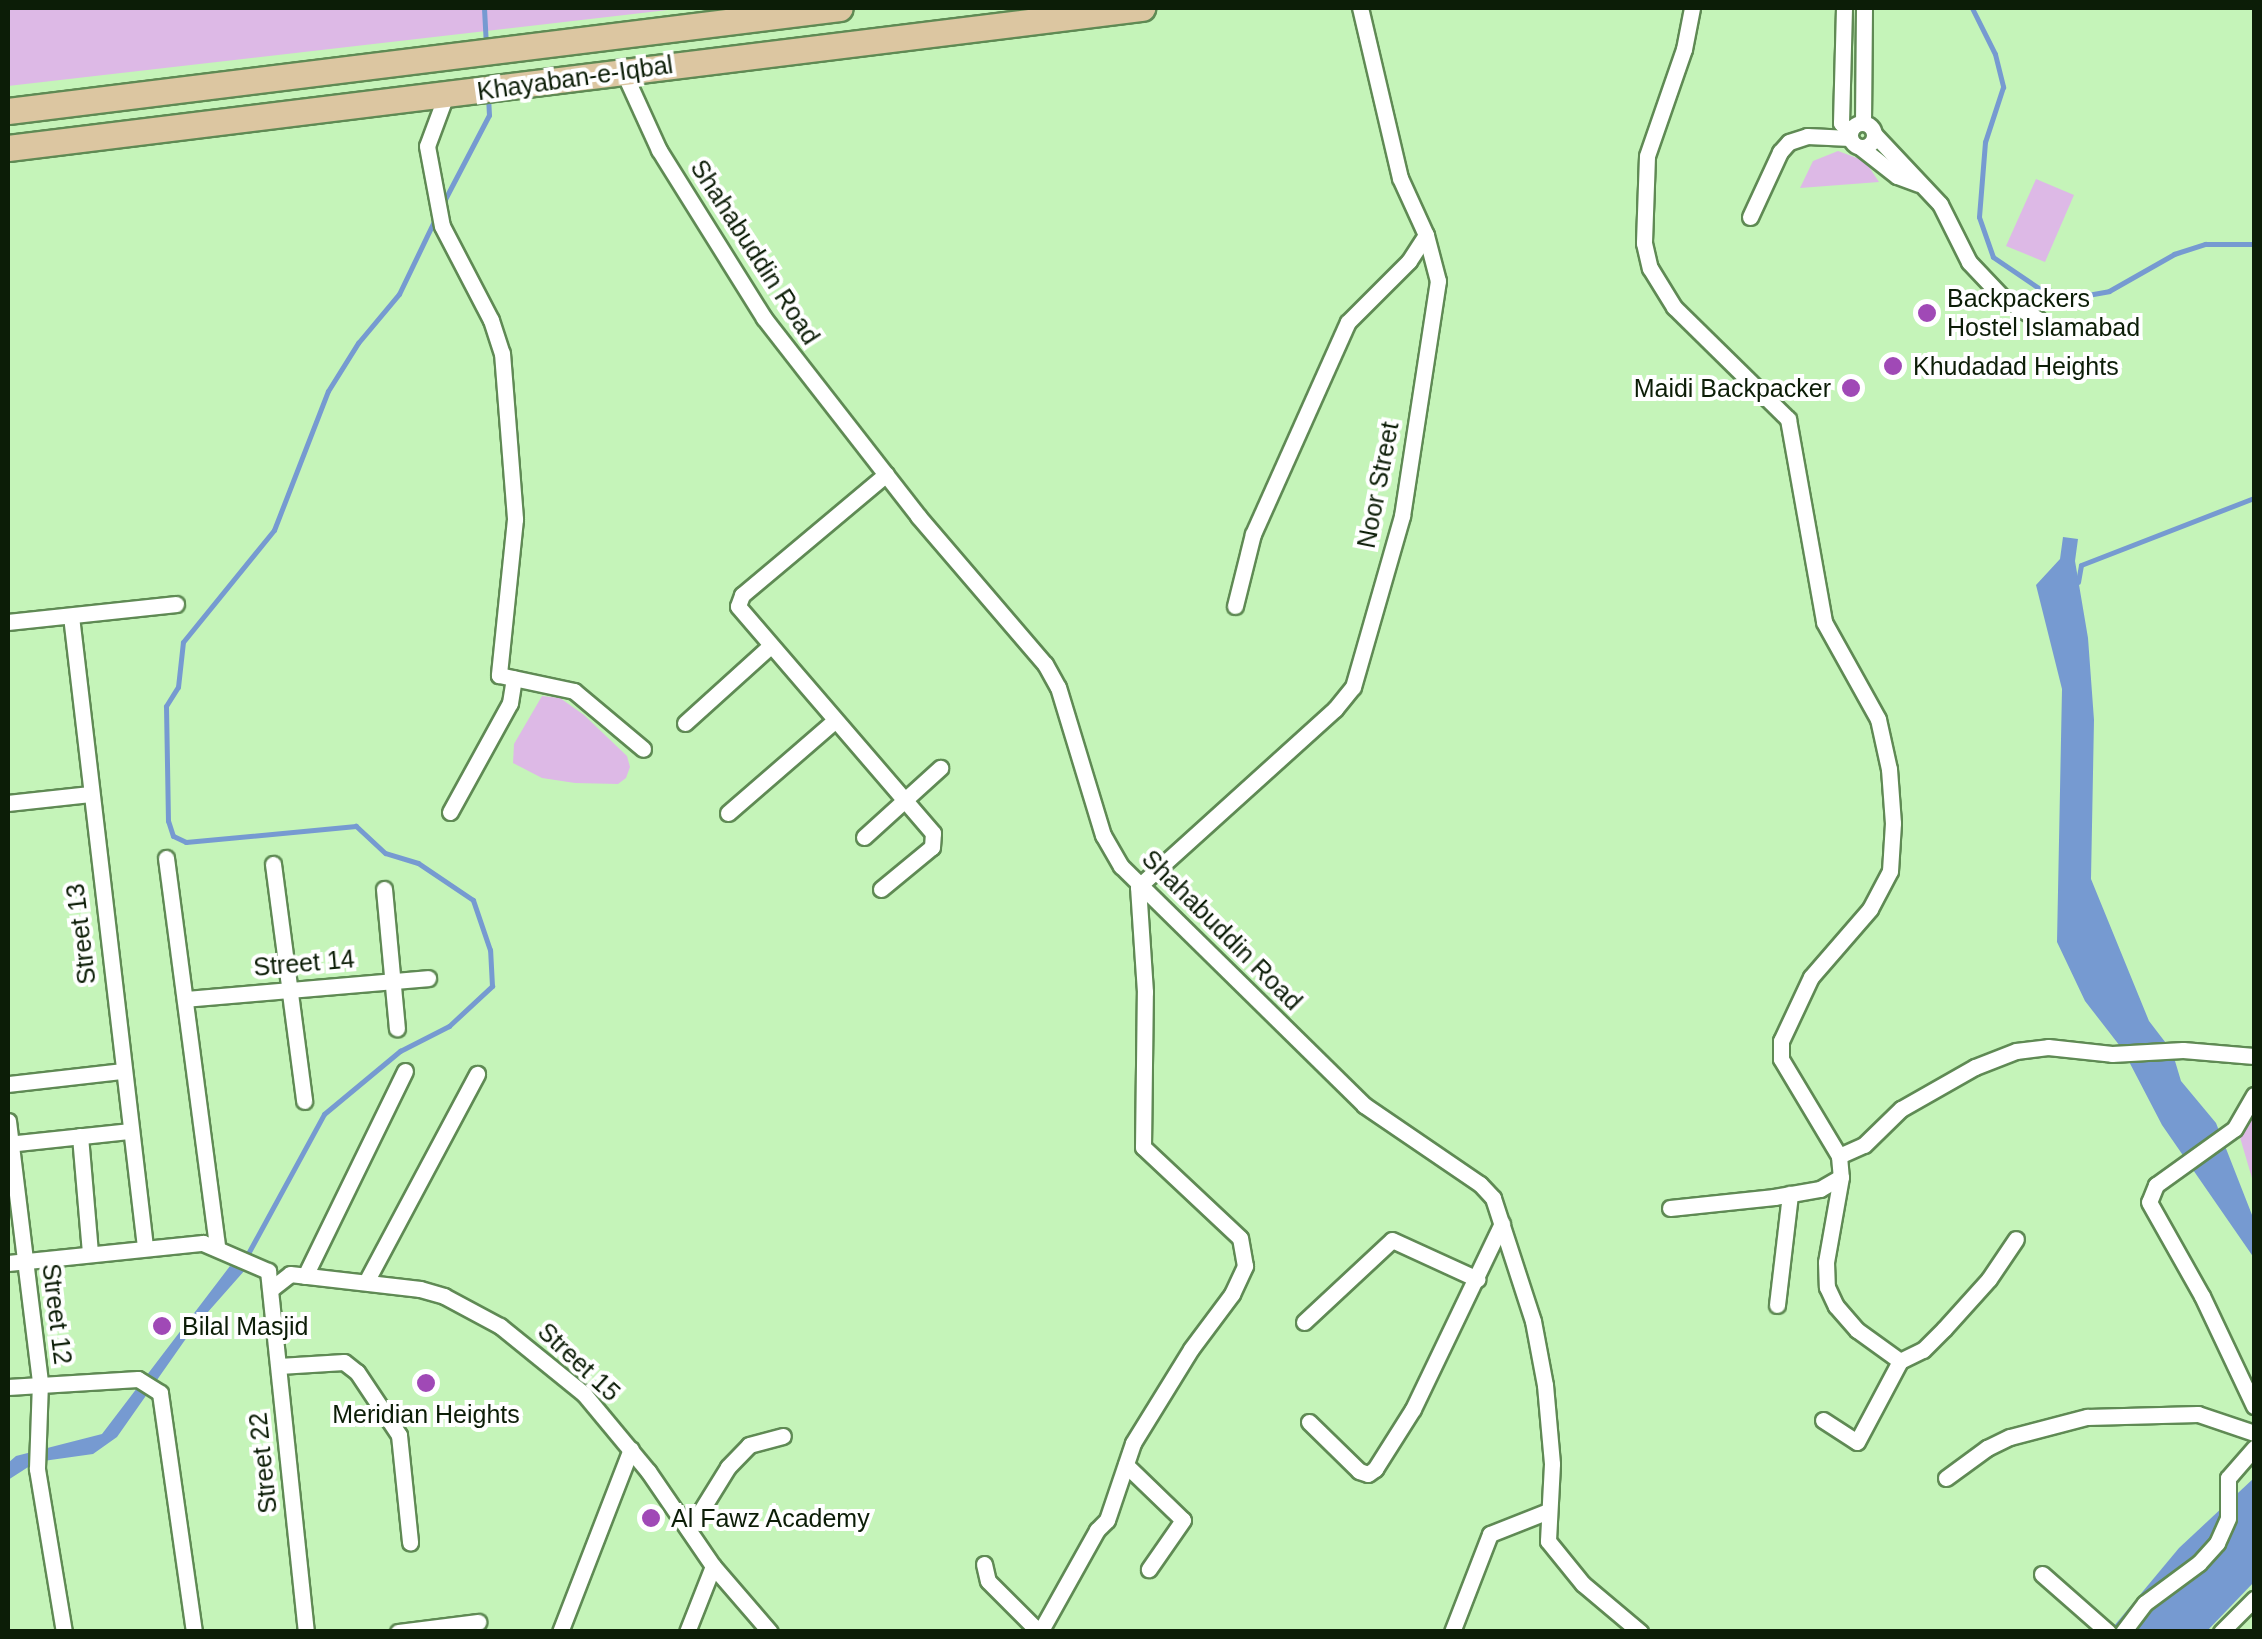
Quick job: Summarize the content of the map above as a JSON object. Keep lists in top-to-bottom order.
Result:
{
  "streets": {
    "main road": ["Khayaban-e-Iqbal"],
    "street": [
      "Shahabuddin Road",
      "Noor Street",
      "Street 13",
      "Street 14",
      "Street 12",
      "Street 15",
      "Street 22"
    ]
  },
  "crossings": [
    ["Khayaban-e-Iqbal", "Shahabuddin Road"],
    ["Shahabuddin Road", "Noor Street"],
    ["Street 15", "Street 22"]
  ],
  "places": [
    "Backpackers Hostel Islamabad",
    "Khudadad Heights",
    "Maidi Backpacker",
    "Bilal Masjid",
    "Meridian Heights",
    "Al Fawz Academy"
  ]
}
